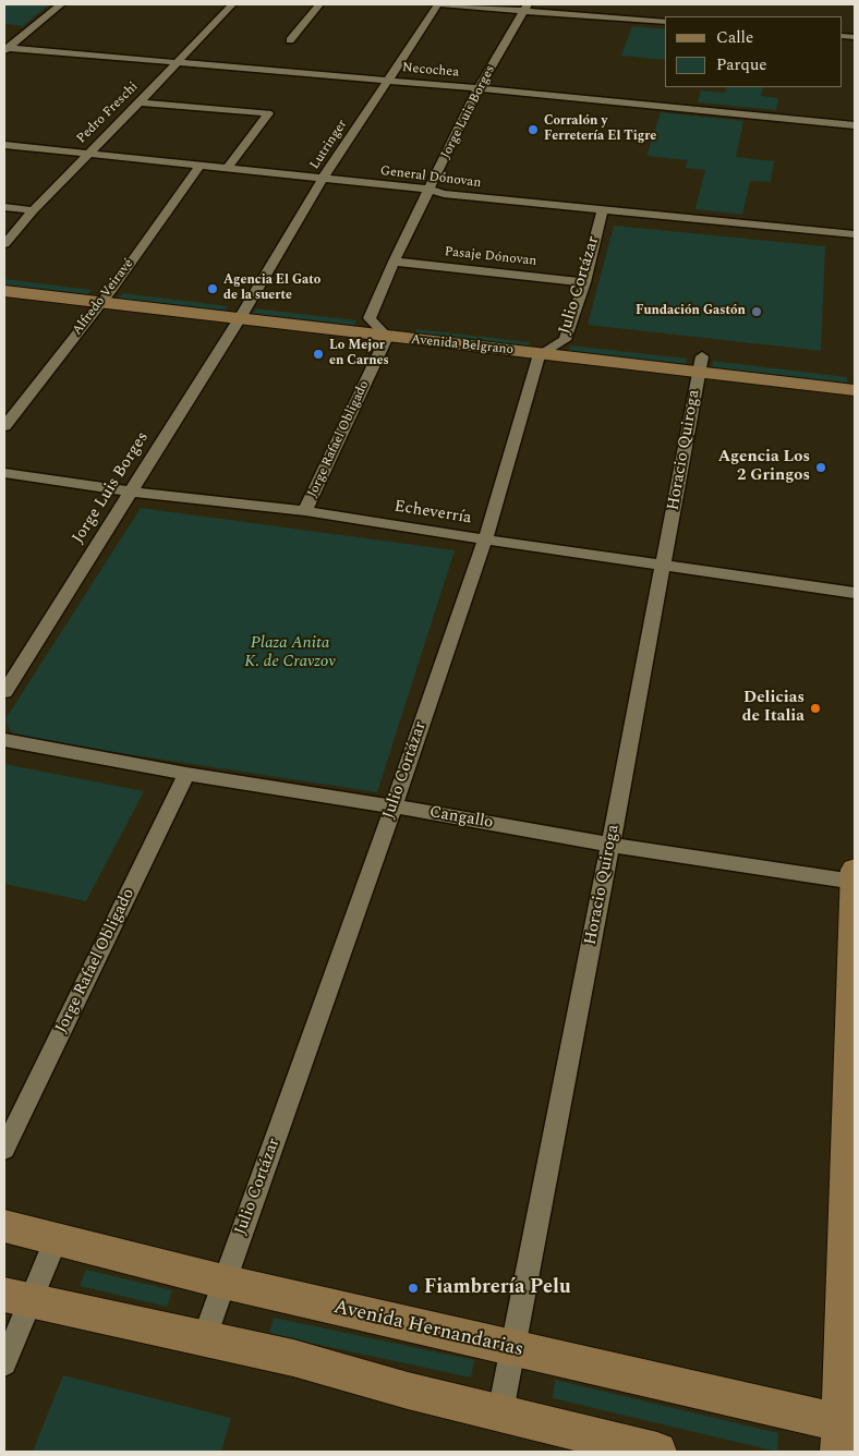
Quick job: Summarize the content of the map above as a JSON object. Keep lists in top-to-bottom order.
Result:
{
  "streets": {
    "main road": ["Avenida Belgrano", "Avenida Hernandarias"],
    "street": [
      "Necochea",
      "Jorge Luis Borges",
      "Pedro Freschi",
      "Lutringer",
      "General Dónovan",
      "Pasaje Dónovan",
      "Julio Cortázar",
      "Alfredo Veiravé",
      "Jorge Rafael Obligado",
      "Horacio Quiroga",
      "Echeverría",
      "Cangallo"
    ]
  },
  "crossings": [
    ["Necochea", "Jorge Luis Borges"],
    ["Necochea", "Pedro Freschi"],
    ["Necochea", "Lutringer"],
    ["Jorge Luis Borges", "Lutringer"],
    ["Jorge Luis Borges", "General Dónovan"],
    ["Jorge Luis Borges", "Pasaje Dónovan"],
    ["Jorge Luis Borges", "Avenida Belgrano"],
    ["Jorge Luis Borges", "Echeverría"],
    ["Pedro Freschi", "General Dónovan"],
    ["Lutringer", "General Dónovan"],
    ["Lutringer", "Avenida Belgrano"],
    ["General Dónovan", "Julio Cortázar"],
    ["General Dónovan", "Alfredo Veiravé"],
    ["Pasaje Dónovan", "Julio Cortázar"],
    ["Julio Cortázar", "Avenida Belgrano"],
    ["Julio Cortázar", "Echeverría"],
    ["Julio Cortázar", "Cangallo"],
    ["Julio Cortázar", "Avenida Hernandarias"],
    ["Alfredo Veiravé", "Avenida Belgrano"],
    ["Avenida Belgrano", "Jorge Rafael Obligado"],
    ["Avenida Belgrano", "Horacio Quiroga"],
    ["Jorge Rafael Obligado", "Echeverría"],
    ["Jorge Rafael Obligado", "Cangallo"],
    ["Horacio Quiroga", "Echeverría"],
    ["Horacio Quiroga", "Cangallo"],
    ["Horacio Quiroga", "Avenida Hernandarias"]
  ],
  "parks": ["Plaza Anita K. de Cravzov"],
  "places": [
    "Corralón y Ferretería El Tigre",
    "Agencia El Gato de la suerte",
    "Fundación Gastón",
    "Lo Mejor en Carnes",
    "Agencia Los 2 Gringos",
    "Delicias de Italia",
    "Fiambrería Pelu"
  ],
  "legend": ["Calle", "Parque"]
}
